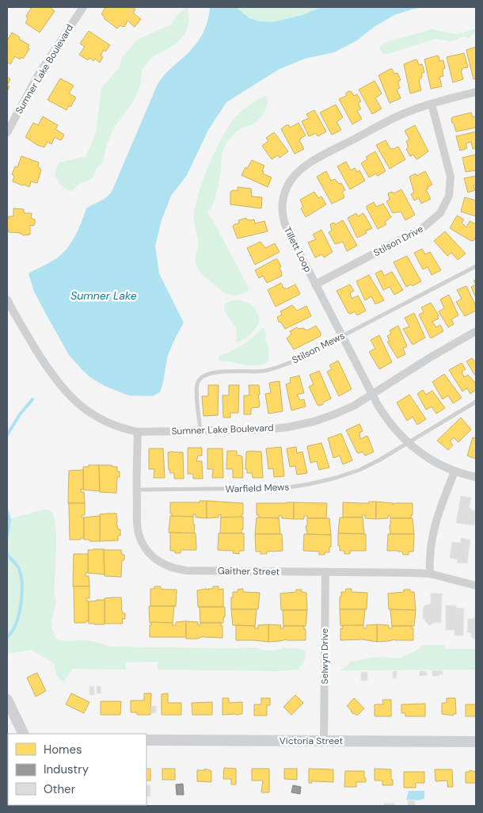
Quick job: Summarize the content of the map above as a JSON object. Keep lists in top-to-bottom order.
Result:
{
  "streets": {
    "street": [
      "Sumner Lake Boulevard",
      "Stilson Drive",
      "Tillett Loop",
      "Gaither Street",
      "Selwyn Drive",
      "Victoria Street"
    ],
    "lane": ["Stilson Mews", "Warfield Mews"]
  },
  "crossings": [
    ["Sumner Lake Boulevard", "Tillett Loop"],
    ["Sumner Lake Boulevard", "Stilson Mews"],
    ["Sumner Lake Boulevard", "Gaither Street"],
    ["Stilson Drive", "Tillett Loop"],
    ["Tillett Loop", "Stilson Mews"],
    ["Tillett Loop", "Warfield Mews"],
    ["Warfield Mews", "Gaither Street"],
    ["Gaither Street", "Selwyn Drive"],
    ["Selwyn Drive", "Victoria Street"]
  ],
  "water": ["Sumner Lake"],
  "legend": ["Homes", "Industry", "Other"]
}
